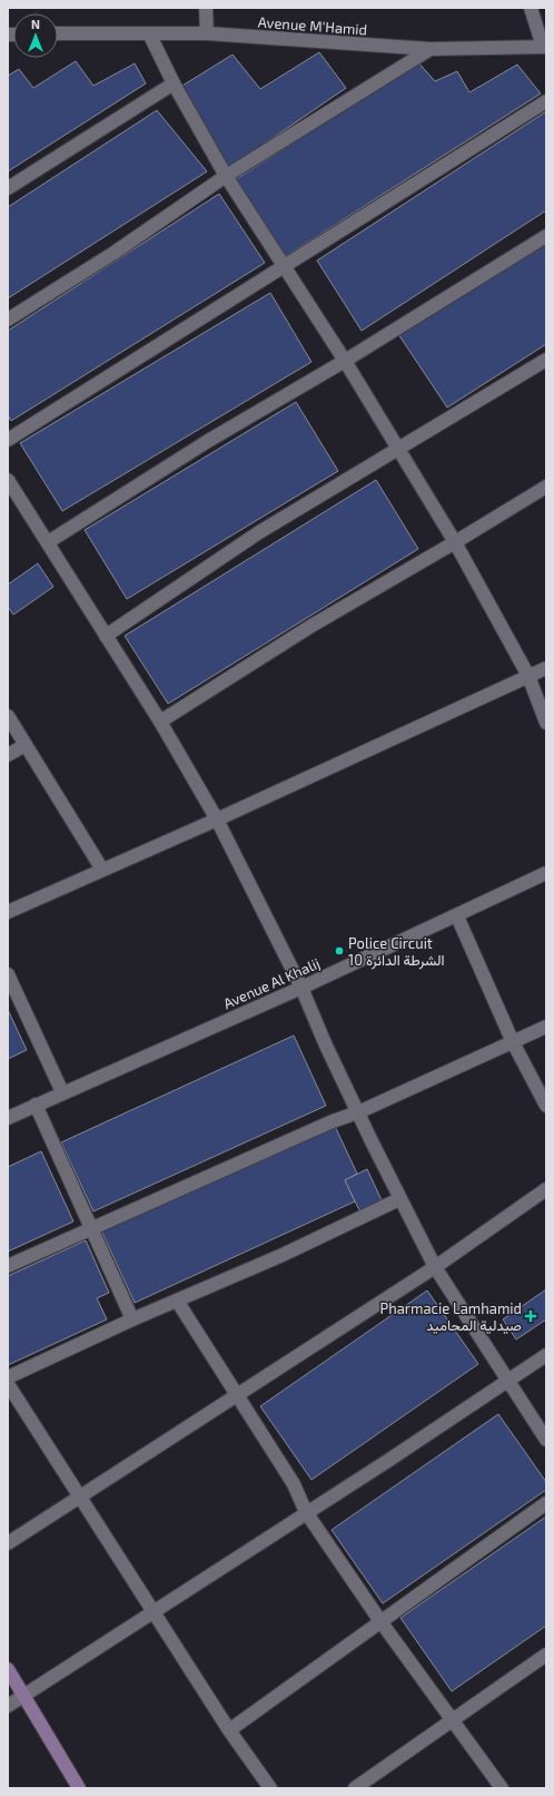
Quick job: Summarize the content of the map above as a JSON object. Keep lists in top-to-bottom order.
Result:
{
  "streets": {
    "street": ["Avenue M'Hamid", "Avenue Al Khalij"]
  },
  "places": {
    "other": ["Police Circuit 10 الشرطة الدائرة"],
    "health": ["Pharmacie Lamhamid صيدلية المحاميد"]
  },
  "north": "top"
}
